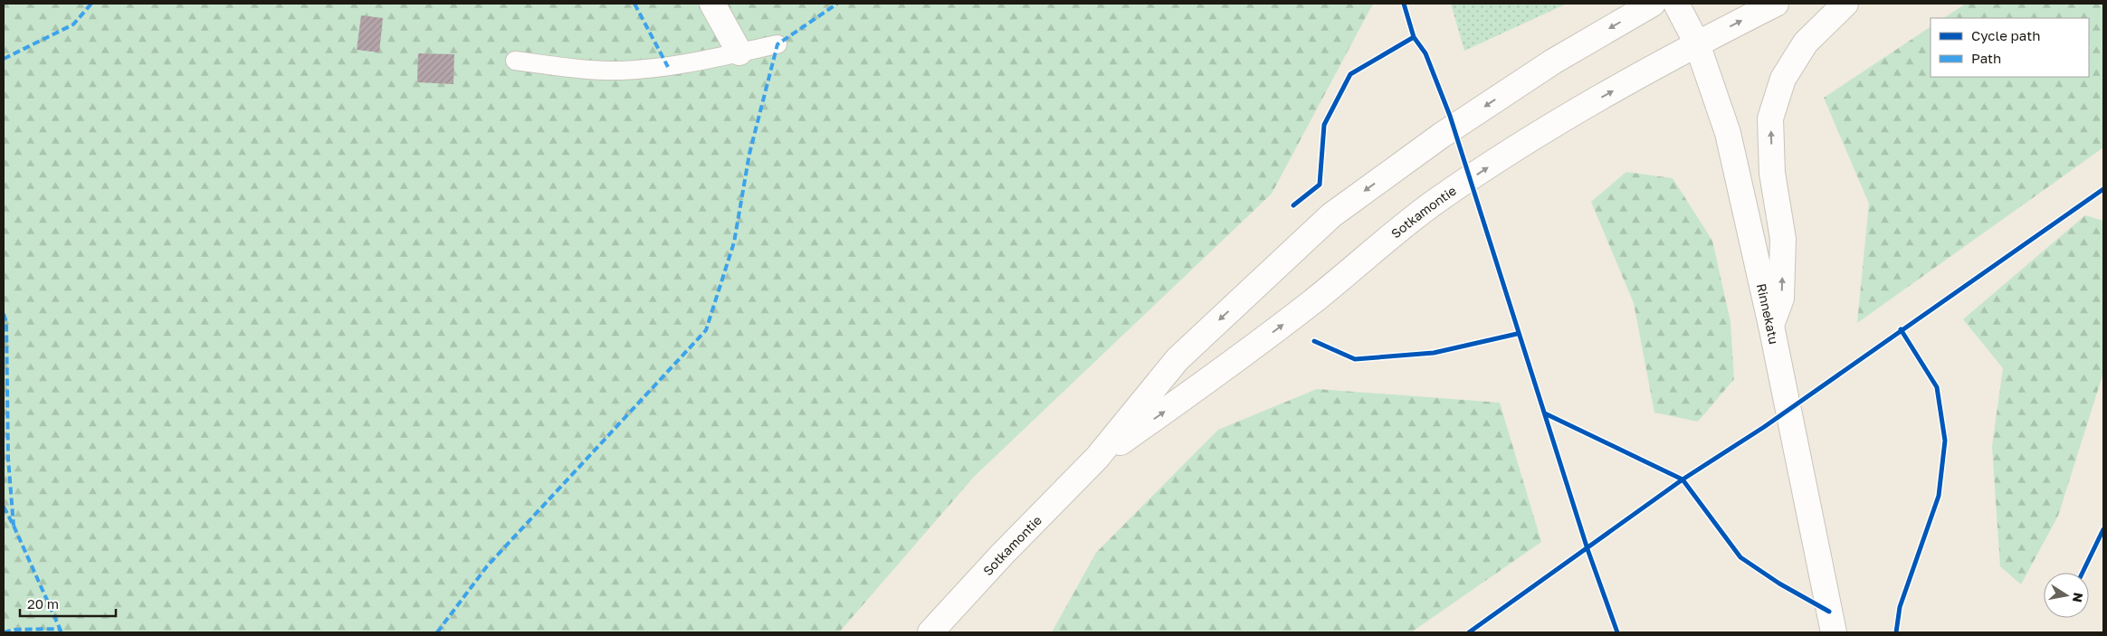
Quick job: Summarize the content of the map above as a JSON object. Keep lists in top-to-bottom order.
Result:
{
  "streets": {
    "main road": ["Sotkamontie", "Rinnekatu"]
  },
  "crossings": [
    ["Sotkamontie", "Rinnekatu"]
  ],
  "legend": ["Cycle path", "Path"],
  "scale_bar": "20 m",
  "north": "right"
}
